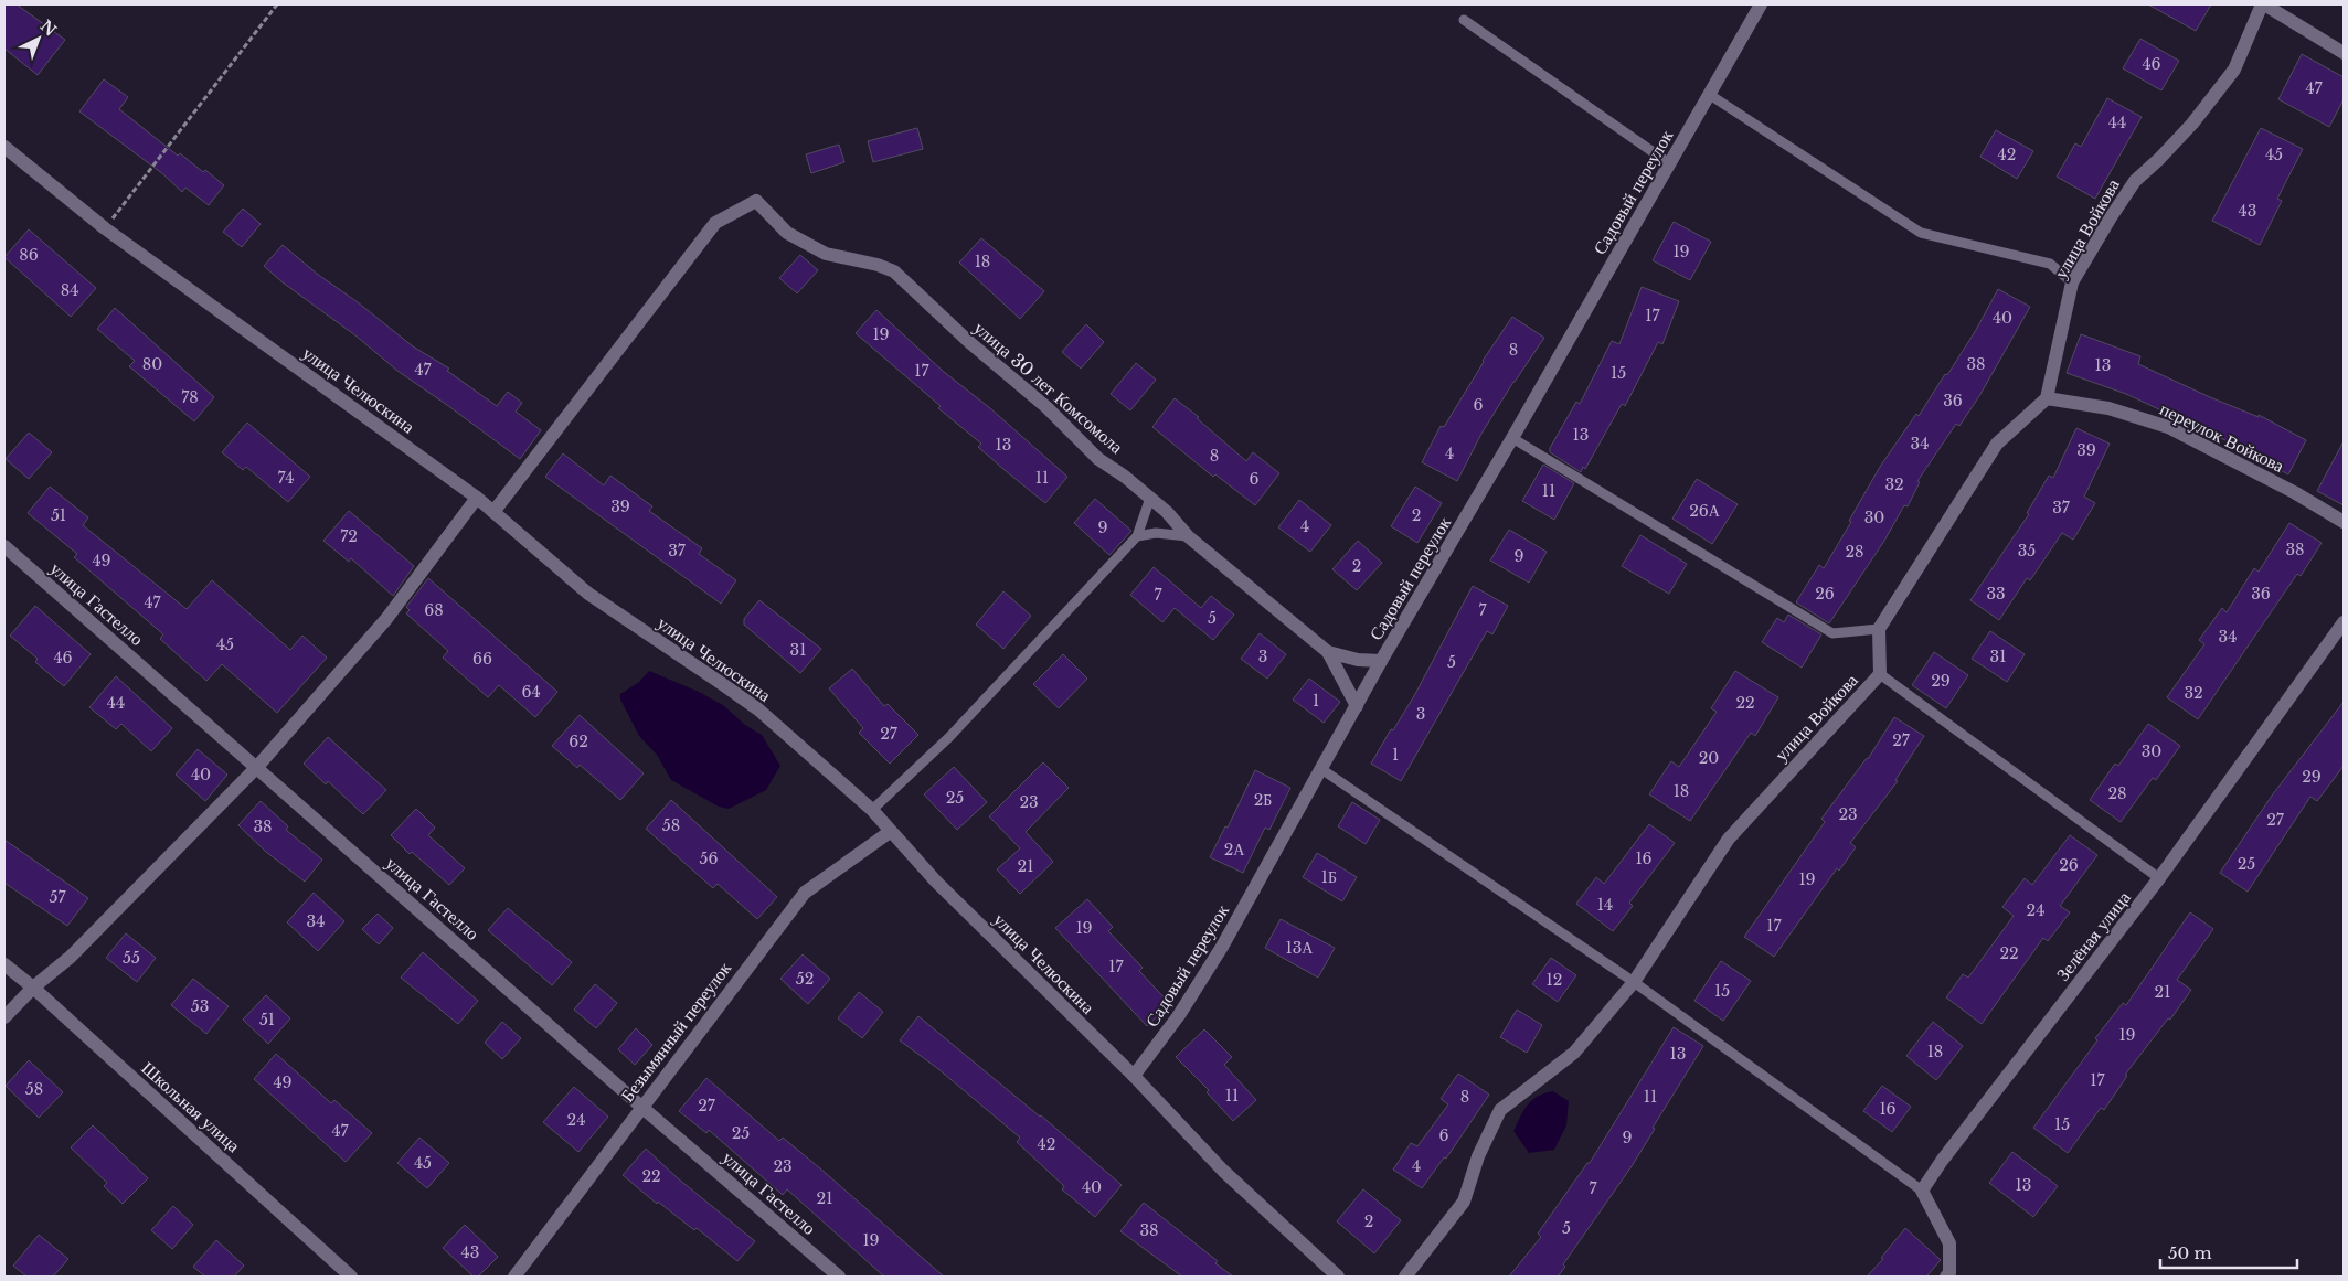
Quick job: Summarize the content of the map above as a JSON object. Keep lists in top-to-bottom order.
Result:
{
  "streets": {
    "street": [
      "Садовый переулок",
      "улица Войкова",
      "улица 30 лет Комсомола",
      "улица Челюскина",
      "переулок Войкова",
      "улица Гастелло",
      "Зелёная улица",
      "Безымянный переулок",
      "Школьная улица"
    ]
  },
  "crossings": [
    ["Садовый переулок", "улица 30 лет Комсомола"],
    ["Садовый переулок", "улица Челюскина"],
    ["улица Войкова", "переулок Войкова"],
    ["улица 30 лет Комсомола", "улица Челюскина"],
    ["улица Челюскина", "Безымянный переулок"],
    ["улица Гастелло", "Безымянный переулок"]
  ],
  "house_numbers": [
    "46",
    "47",
    "44",
    "42",
    "45",
    "43",
    "19",
    "86",
    "18",
    "84",
    "17",
    "40",
    "19",
    "8",
    "80",
    "38",
    "13",
    "47",
    "17",
    "15",
    "78",
    "36",
    "6",
    "13",
    "34",
    "13",
    "39",
    "4",
    "8",
    "74",
    "11",
    "6",
    "32",
    "11",
    "39",
    "37",
    "26А",
    "51",
    "2",
    "30",
    "4",
    "9",
    "72",
    "38",
    "37",
    "35",
    "28",
    "9",
    "49",
    "2",
    "26",
    "33",
    "36",
    "7",
    "47",
    "68",
    "7",
    "5",
    "34",
    "45",
    "31",
    "3",
    "31",
    "46",
    "66",
    "5",
    "29",
    "64",
    "32",
    "1",
    "44",
    "22",
    "3",
    "27",
    "27",
    "62",
    "30",
    "1",
    "20",
    "40",
    "29",
    "18",
    "28",
    "25",
    "2Б",
    "23",
    "23",
    "27",
    "58",
    "38",
    "2А",
    "56",
    "16",
    "25",
    "26",
    "21",
    "1Б",
    "19",
    "57",
    "14",
    "24",
    "34",
    "17",
    "19",
    "13А",
    "22",
    "55",
    "17",
    "52",
    "12",
    "15",
    "21",
    "53",
    "51",
    "19",
    "18",
    "13",
    "17",
    "49",
    "58",
    "11",
    "8",
    "11",
    "27",
    "16",
    "24",
    "15",
    "47",
    "25",
    "6",
    "9",
    "42",
    "45",
    "23",
    "4",
    "22",
    "13",
    "40",
    "7",
    "21",
    "2",
    "5",
    "38",
    "19",
    "43"
  ],
  "scale_bar": "50 m",
  "north": "top right"
}
